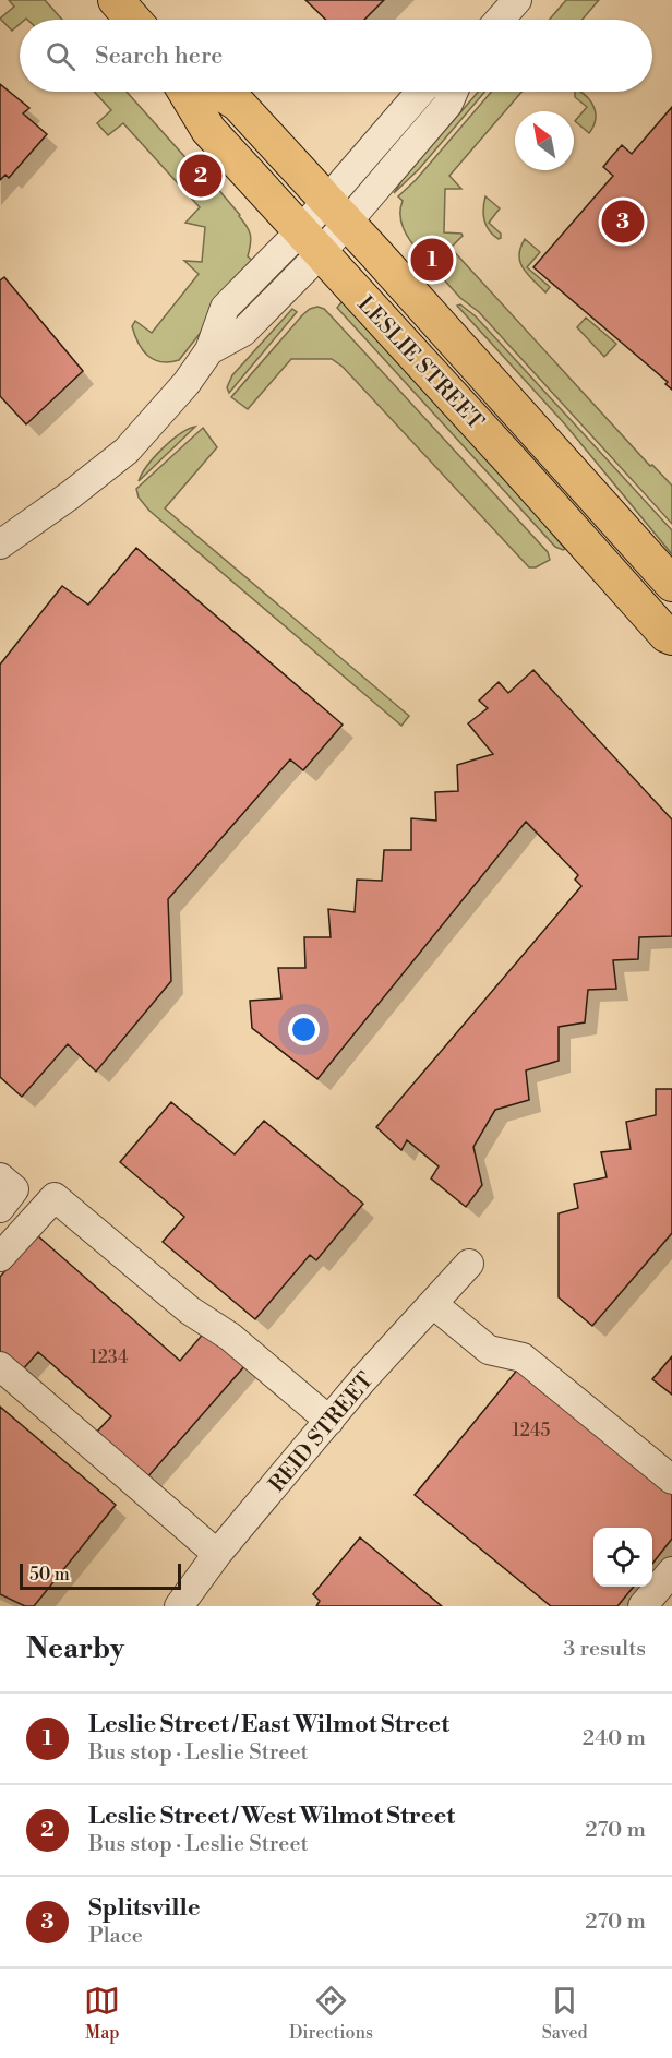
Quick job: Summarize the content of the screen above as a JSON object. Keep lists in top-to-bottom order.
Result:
{
  "streets": {
    "main road": ["LESLIE STREET"],
    "street": ["REID STREET"]
  },
  "house_numbers": ["1234", "1245"],
  "scale_bar": "50 m",
  "north": "top left",
  "page": {
    "search": "Search here",
    "pins": ["2", "3", "1"],
    "scale": "50 m",
    "heading": ["Nearby", "3 results"],
    "list": [
      {
        "mark": "1",
        "name": "Leslie Street / East Wilmot Street",
        "note": "Bus stop · Leslie Street",
        "value": "240 m"
      },
      {
        "mark": "2",
        "name": "Leslie Street / West Wilmot Street",
        "note": "Bus stop · Leslie Street",
        "value": "270 m"
      },
      {
        "mark": "3",
        "name": "Splitsville",
        "note": "Place",
        "value": "270 m"
      }
    ],
    "nav": ["Map", "Directions", "Saved"]
  }
}
